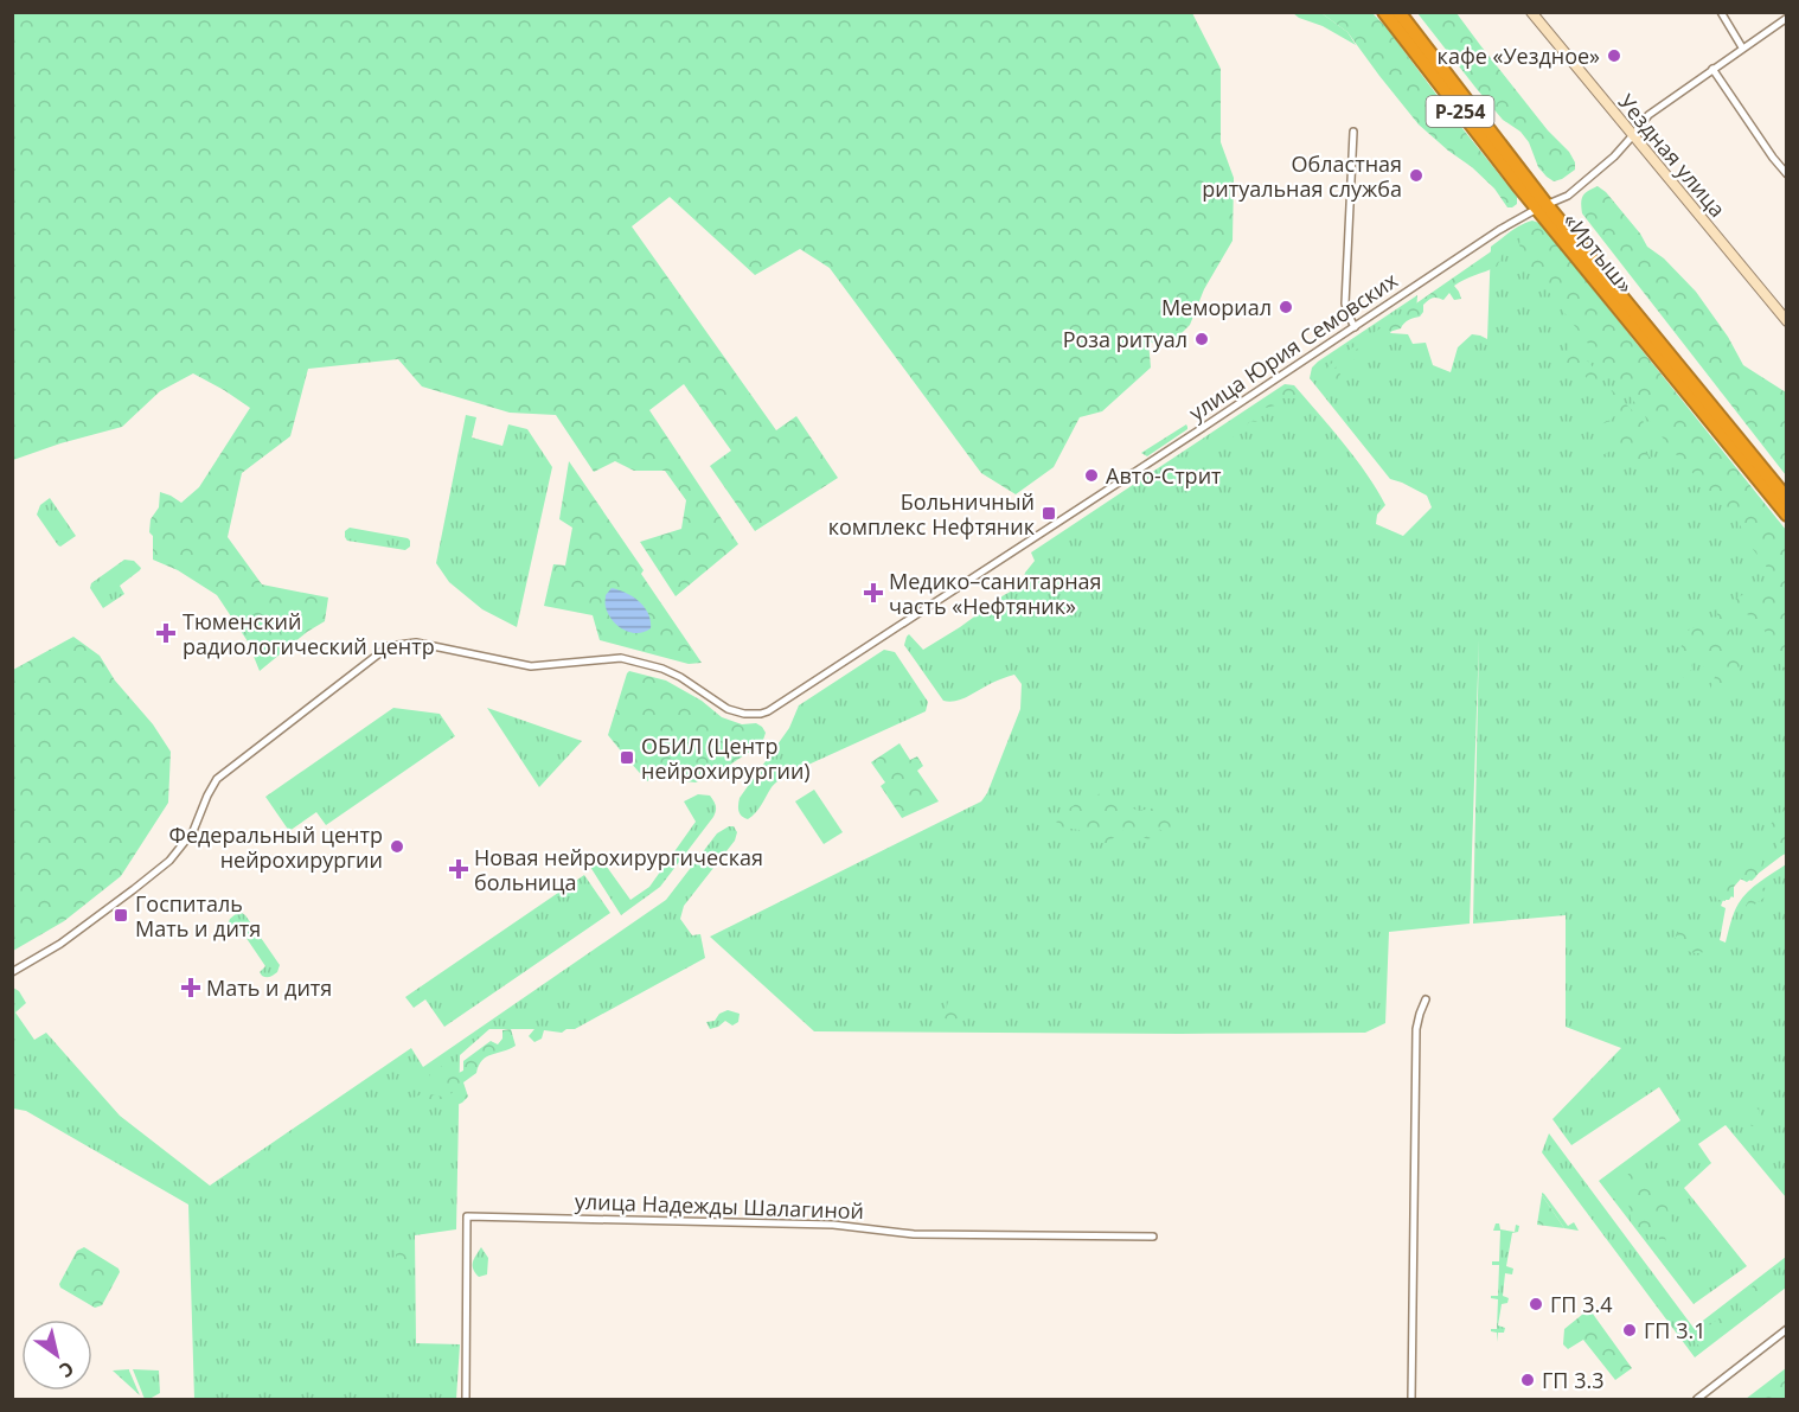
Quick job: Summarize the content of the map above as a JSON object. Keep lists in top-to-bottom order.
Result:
{
  "streets": {
    "highway": ["Р-254", "«Иртыш»"],
    "street": ["Уездная улица", "улица Юрия Семовских", "улица Надежды Шалагиной"]
  },
  "crossings": [
    ["Уездная улица", "улица Юрия Семовских"],
    ["«Иртыш»", "улица Юрия Семовских"]
  ],
  "places": {
    "other": [
      "кафе «Уездное»",
      "Областная ритуальная служба",
      "Мемориал",
      "Роза ритуал",
      "Авто-Стрит",
      "Федеральный центр нейрохирургии",
      "ГП 3.4",
      "ГП 3.1",
      "ГП 3.3"
    ],
    "transit": ["Больничный комплекс Нефтяник", "ОБИЛ (Центр нейрохирургии)", "Госпиталь Мать и дитя"],
    "health": [
      "Медико–санитарная часть «Нефтяник»",
      "Тюменский радиологический центр",
      "Новая нейрохирургическая больница",
      "Мать и дитя"
    ]
  },
  "north": "bottom right"
}
